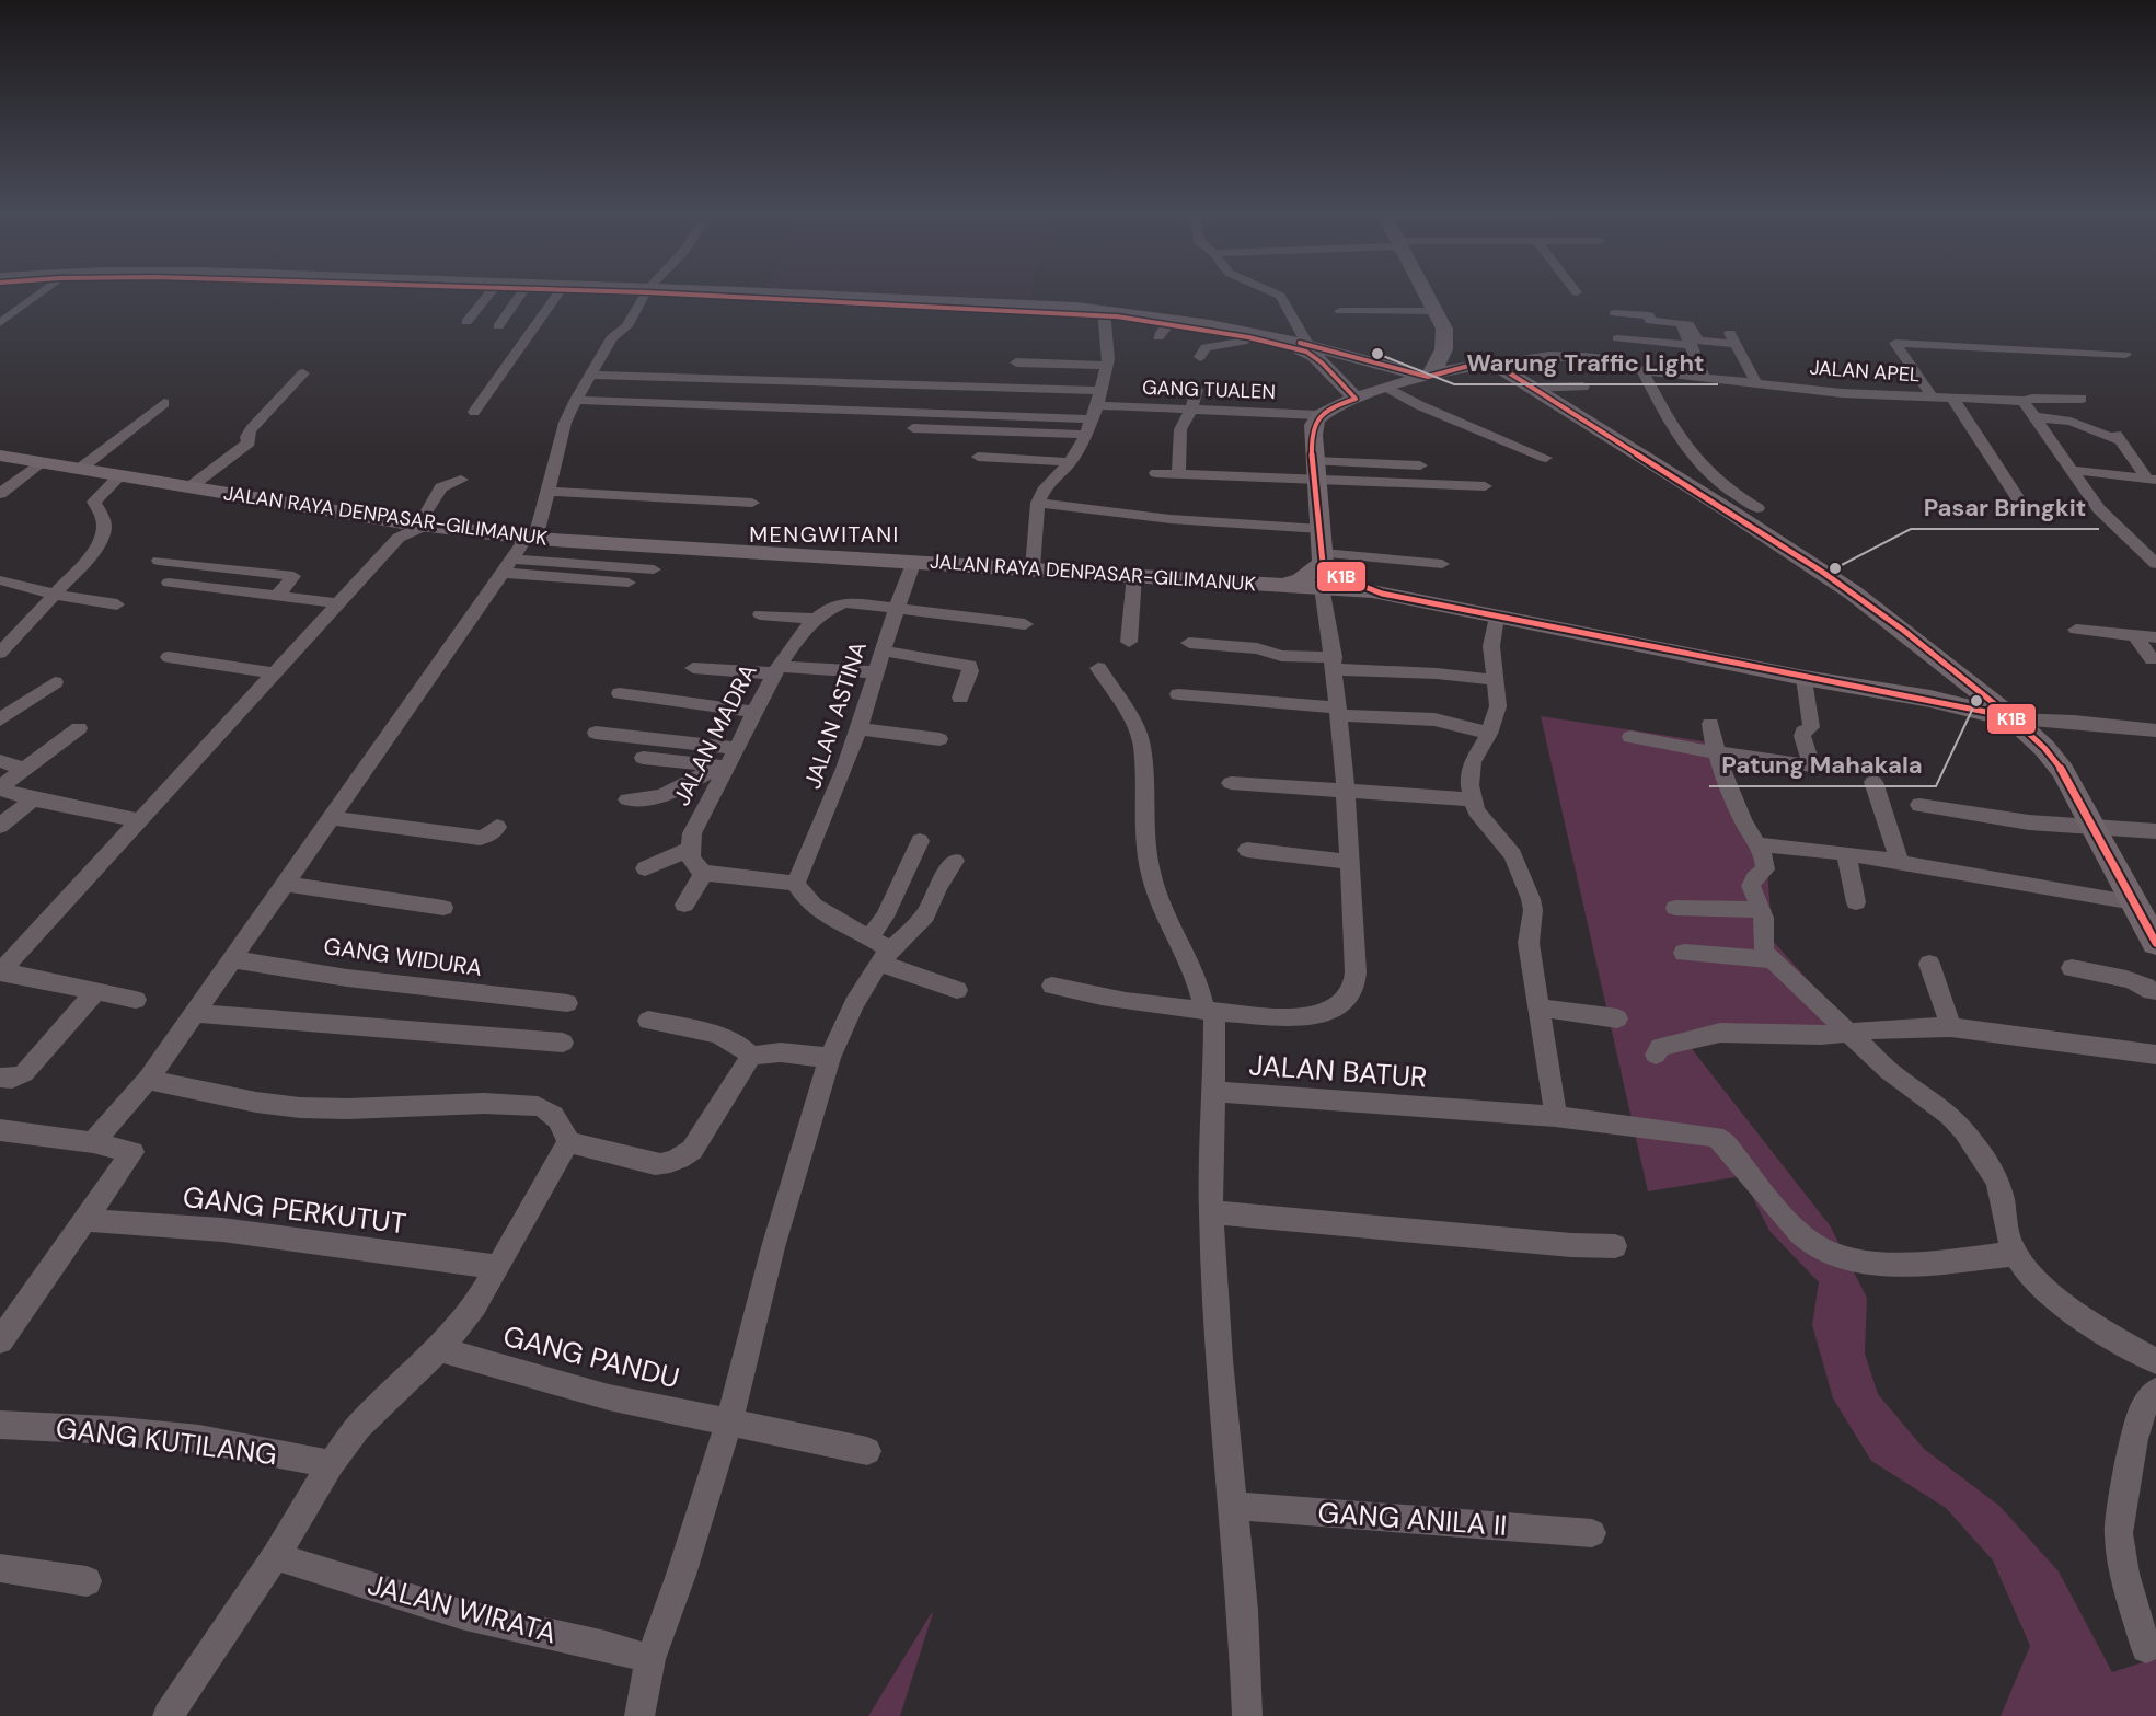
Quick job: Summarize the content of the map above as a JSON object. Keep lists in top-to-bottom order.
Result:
{
  "streets": {
    "highway": ["JALAN RAYA DENPASAR-GILIMANUK"],
    "street": [
      "JALAN APEL",
      "GANG TUALEN",
      "JALAN ASTINA",
      "JALAN MADRA",
      "GANG WIDURA",
      "JALAN BATUR",
      "GANG PERKUTUT",
      "GANG PANDU",
      "GANG KUTILANG",
      "GANG ANILA II",
      "JALAN WIRATA"
    ]
  },
  "crossings": [
    ["JALAN APEL", "JALAN RAYA DENPASAR-GILIMANUK"],
    ["JALAN RAYA DENPASAR-GILIMANUK", "JALAN ASTINA"],
    ["JALAN ASTINA", "JALAN MADRA"]
  ],
  "districts": ["MENGWITANI"],
  "places": ["Warung Traffic Light", "Pasar Bringkit", "Patung Mahakala"],
  "lines": ["transit line K1B"]
}
